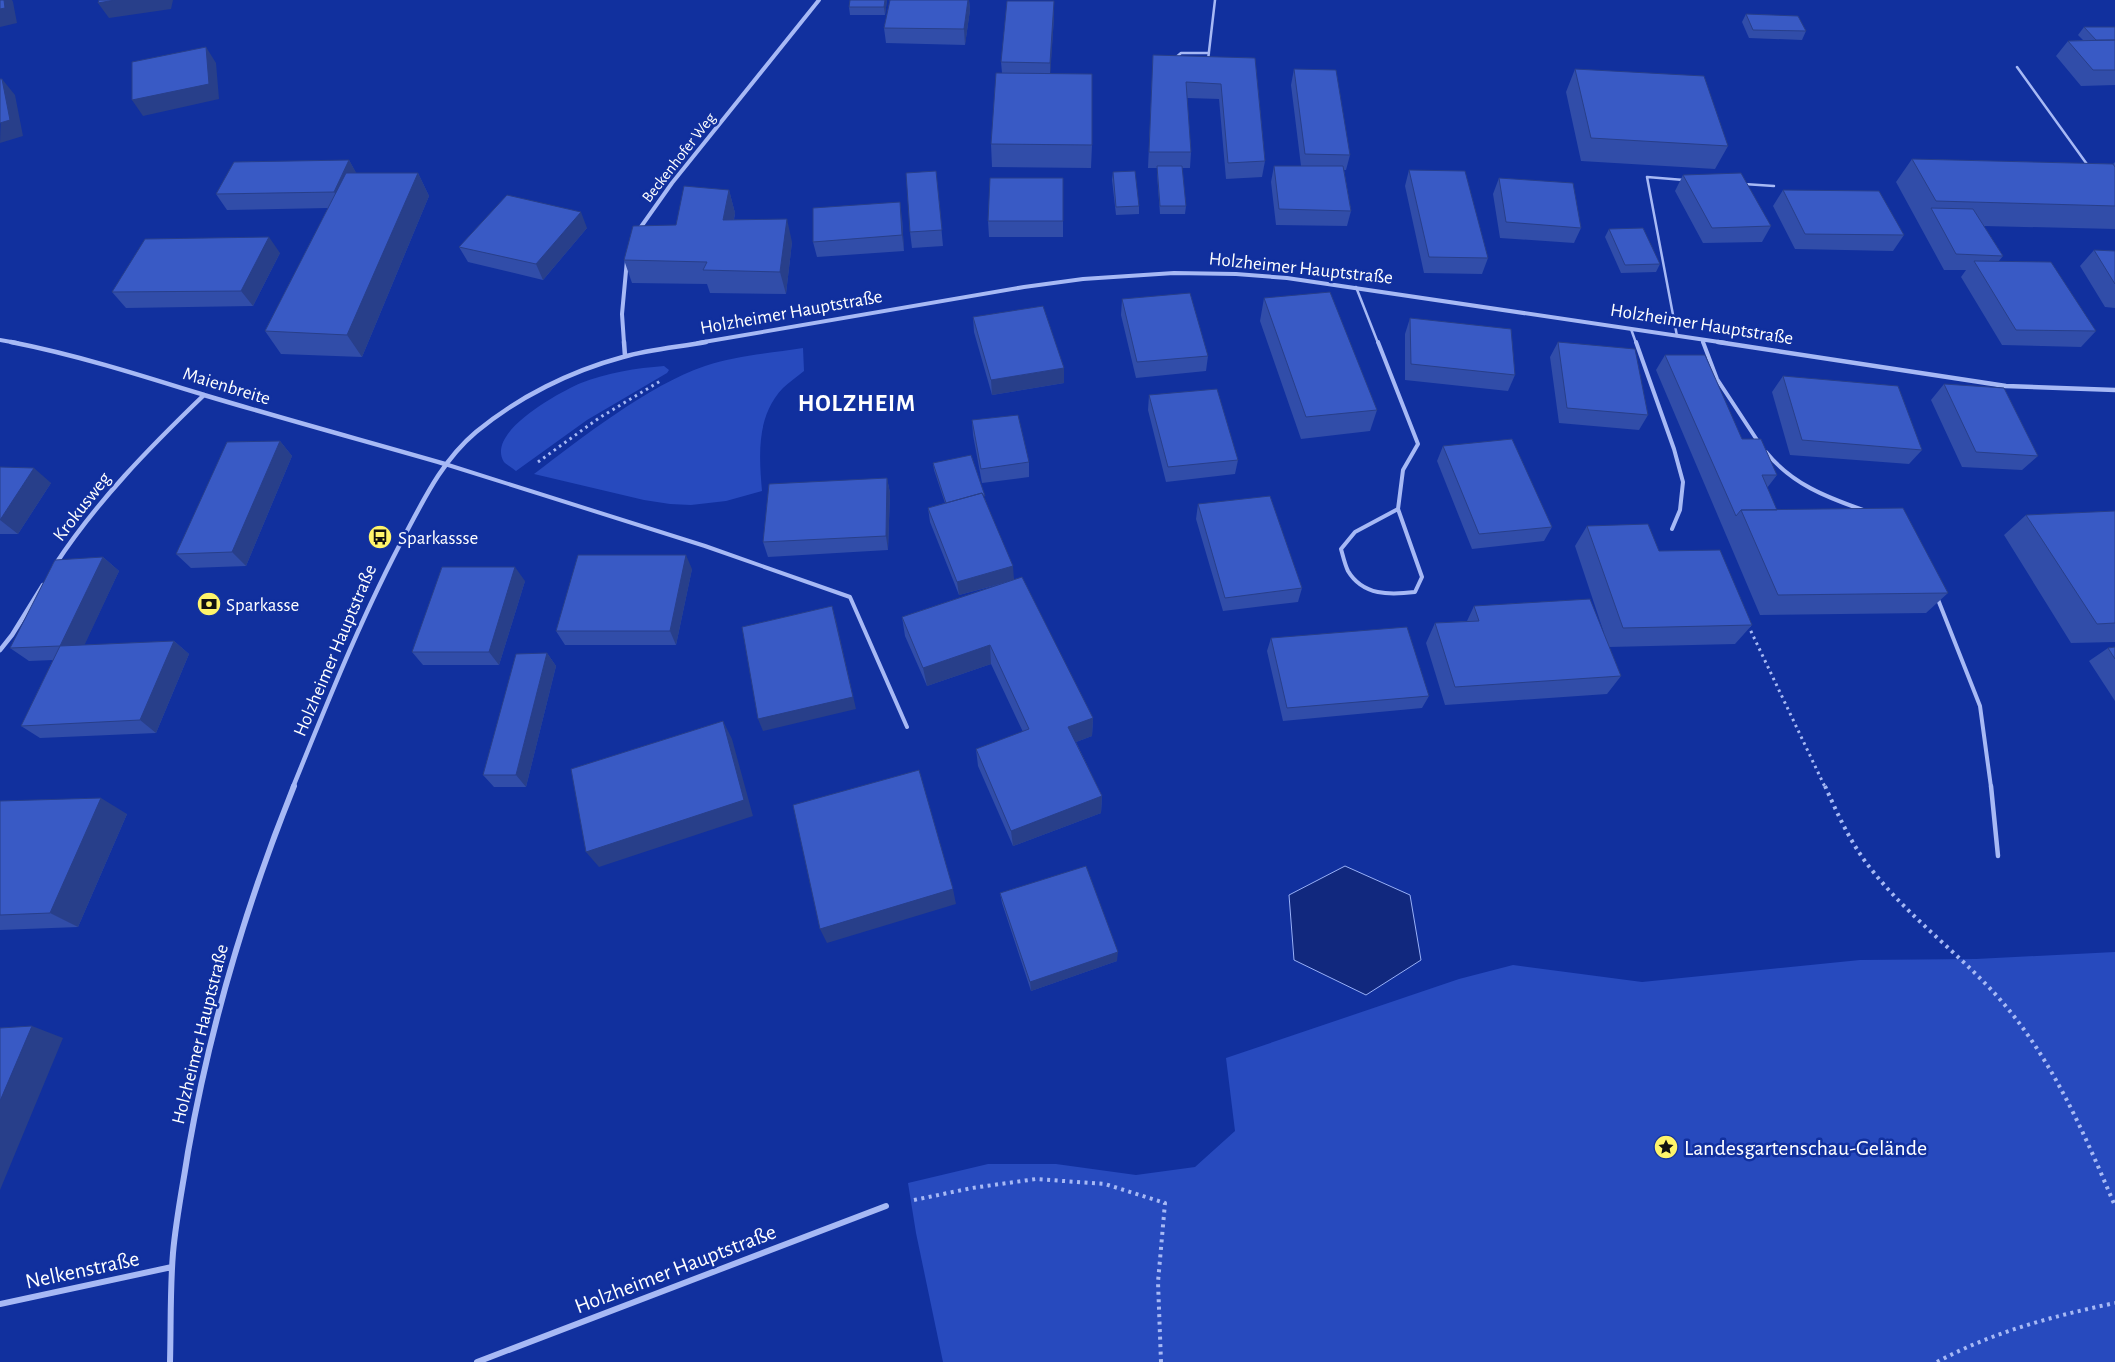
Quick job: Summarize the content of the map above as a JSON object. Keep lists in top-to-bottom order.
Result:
{
  "streets": {
    "street": [
      "Beckenhofer Weg",
      "Holzheimer Hauptstraße",
      "Maienbreite",
      "Krokusweg",
      "Nelkenstraße"
    ]
  },
  "crossings": [
    ["Holzheimer Hauptstraße", "Maienbreite"],
    ["Holzheimer Hauptstraße", "Nelkenstraße"],
    ["Maienbreite", "Krokusweg"]
  ],
  "districts": ["HOLZHEIM"],
  "places": {
    "bus stop": ["Sparkassse"],
    "bank": ["Sparkasse"],
    "place": ["Landesgartenschau-Gelände"]
  }
}
